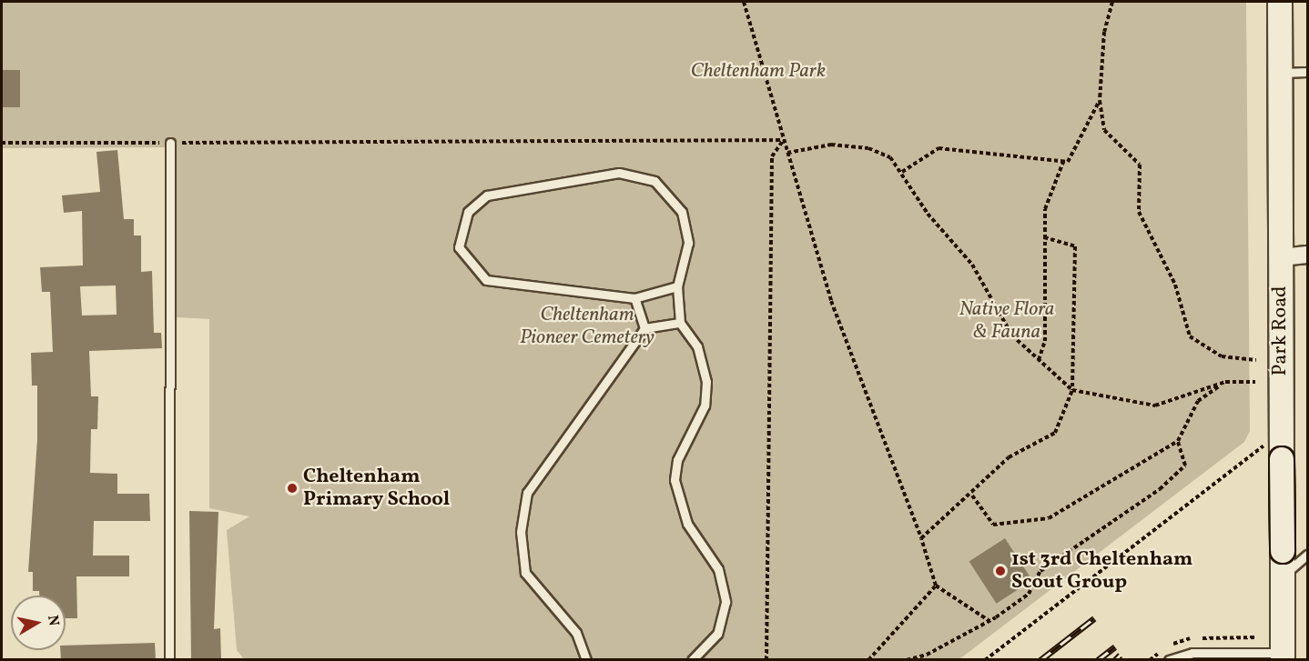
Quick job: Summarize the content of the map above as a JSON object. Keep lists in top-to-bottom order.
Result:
{
  "streets": {
    "street": ["Park Road"]
  },
  "parks": ["Cheltenham Park", "Native Flora & Fauna", "Cheltenham Pioneer Cemetery"],
  "places": ["Cheltenham Primary School", "1st 3rd Cheltenham Scout Group"],
  "north": "right"
}
